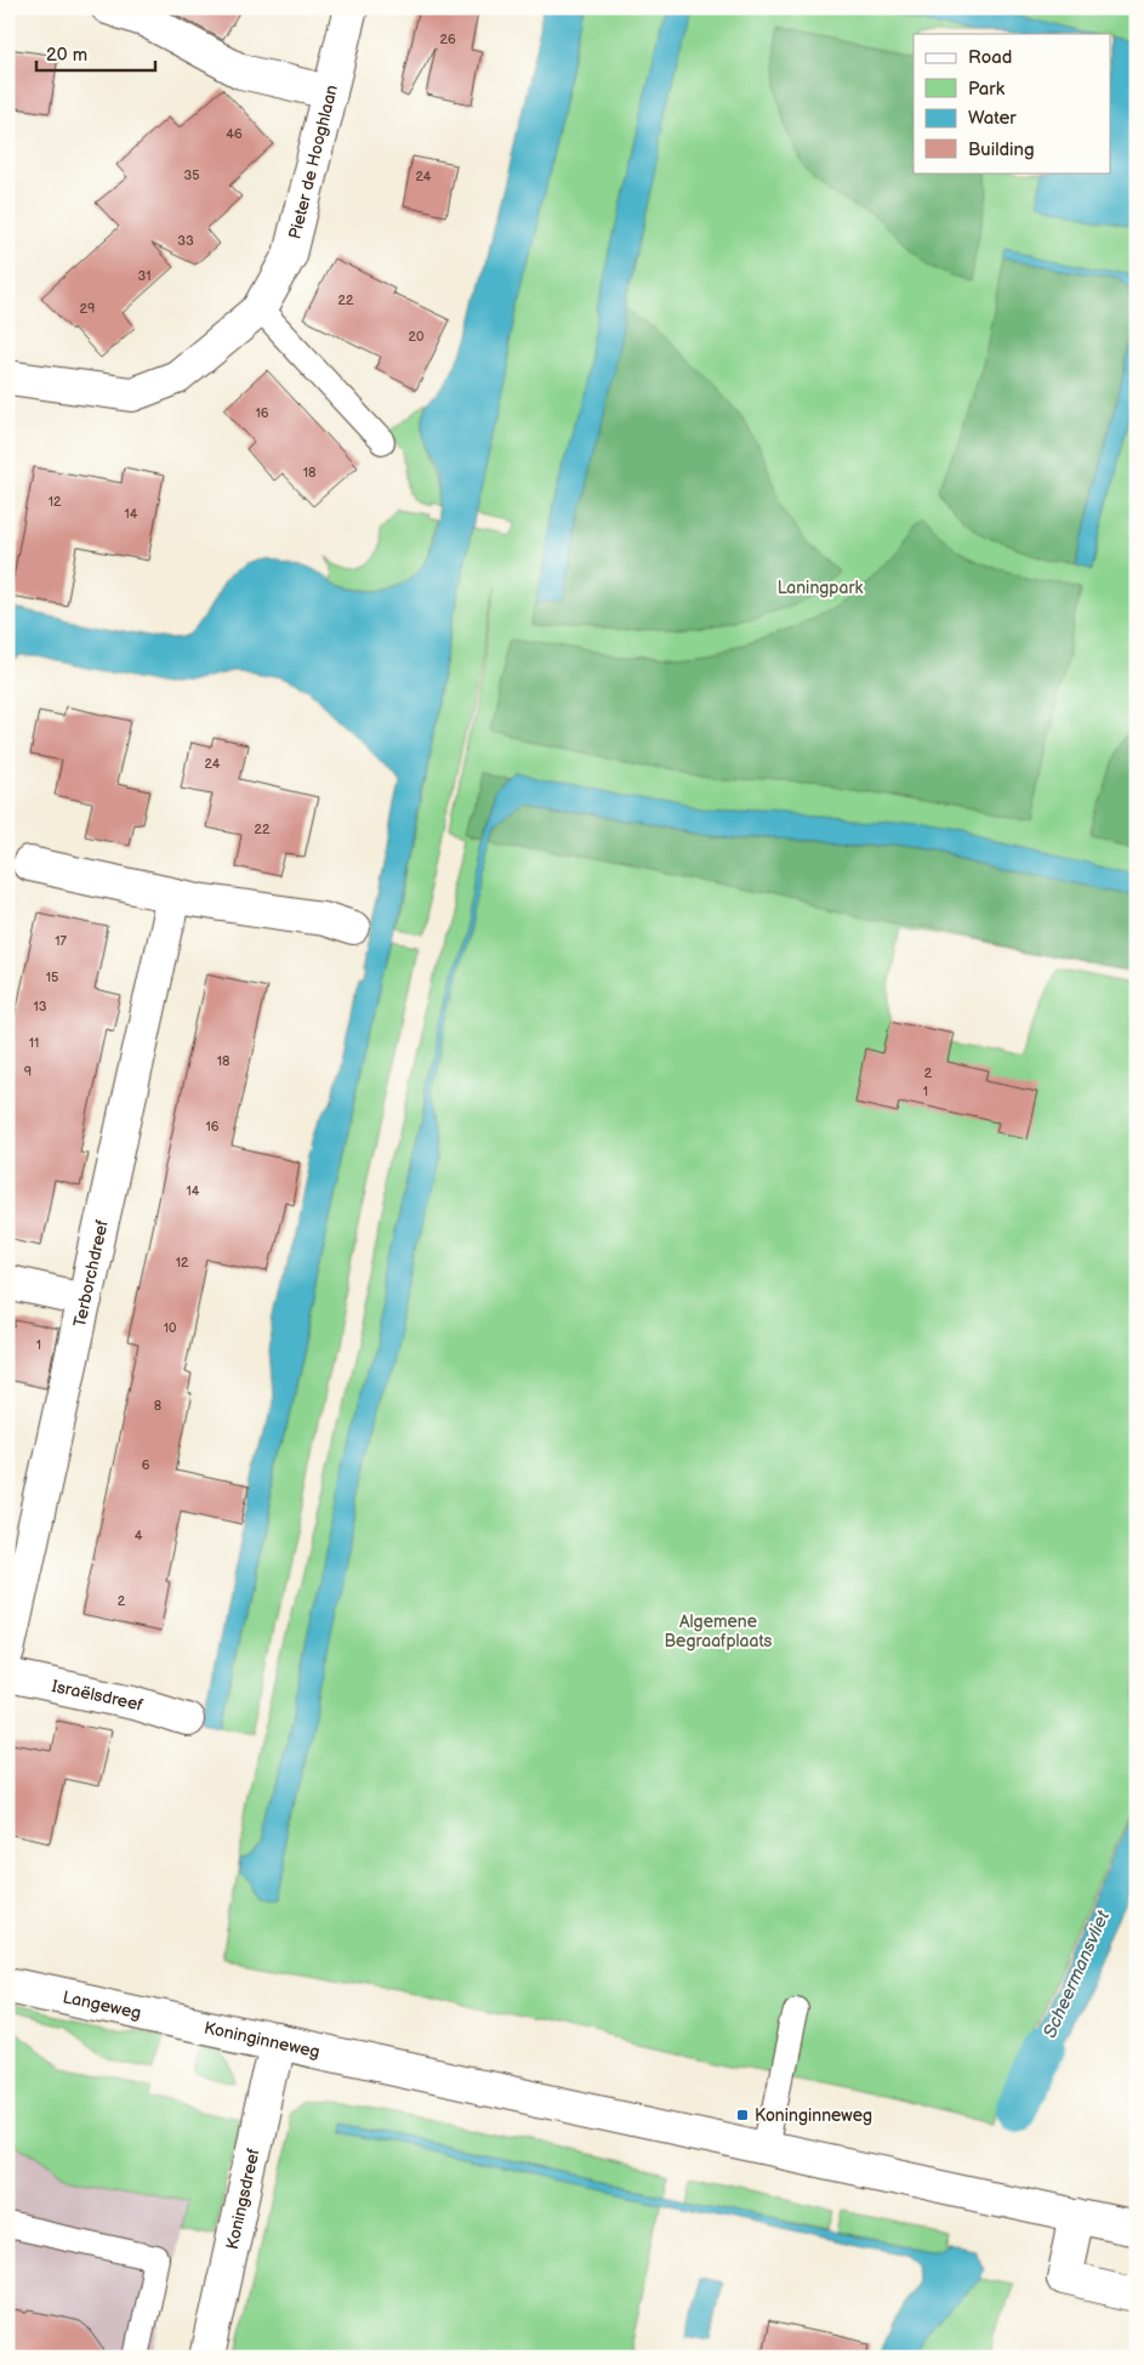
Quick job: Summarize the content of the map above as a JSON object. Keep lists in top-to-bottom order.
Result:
{
  "streets": {
    "street": [
      "Pieter de Hooghlaan",
      "Terborchdreef",
      "Israëlsdreef",
      "Langeweg",
      "Koninginneweg",
      "Koningsdreef"
    ]
  },
  "crossings": [
    ["Langeweg", "Koninginneweg"],
    ["Koninginneweg", "Koningsdreef"]
  ],
  "water": ["Scheermansvliet"],
  "parks": ["Laningpark", "Algemene Begraafplaats"],
  "places": {
    "transit": ["Koninginneweg"]
  },
  "house_numbers": [
    "26",
    "46",
    "35",
    "24",
    "33",
    "31",
    "22",
    "29",
    "20",
    "16",
    "18",
    "12",
    "14",
    "24",
    "22",
    "17",
    "15",
    "13",
    "11",
    "18",
    "9",
    "2",
    "1",
    "16",
    "14",
    "12",
    "10",
    "1",
    "8",
    "6",
    "4",
    "2"
  ],
  "legend": [
    "Road",
    "Park",
    "Water",
    "Building"
  ],
  "scale_bar": "20 m"
}
